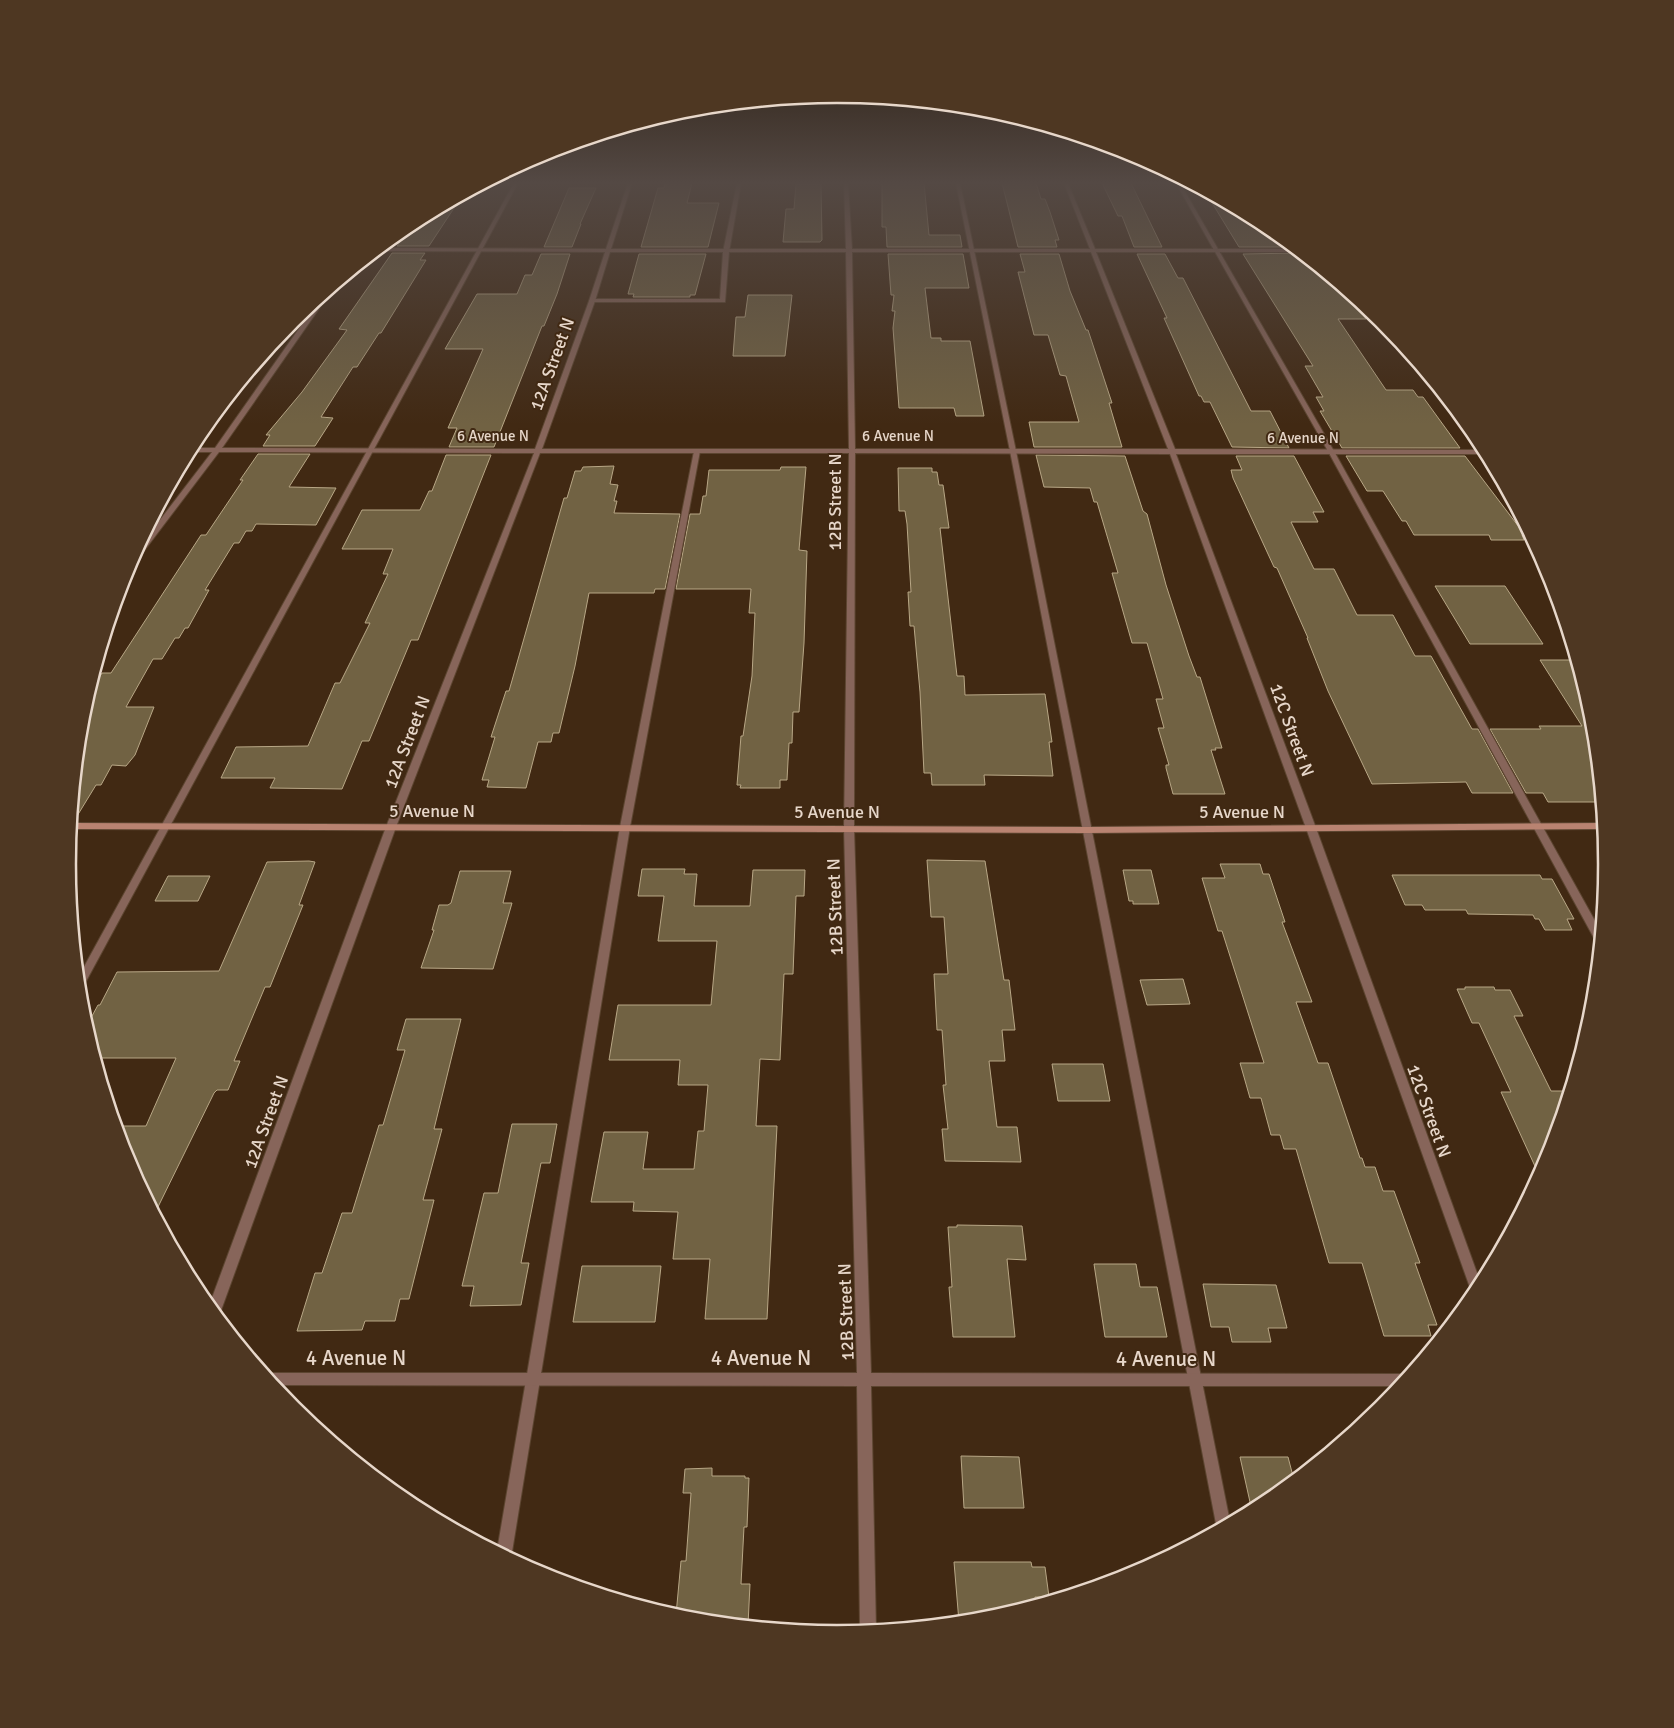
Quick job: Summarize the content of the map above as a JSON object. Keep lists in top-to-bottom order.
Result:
{
  "streets": {
    "main road": ["5 Avenue N"],
    "street": [
      "12A Street N",
      "6 Avenue N",
      "12B Street N",
      "12C Street N",
      "4 Avenue N"
    ]
  },
  "crossings": [
    ["12A Street N", "6 Avenue N"],
    ["12A Street N", "5 Avenue N"],
    ["6 Avenue N", "12B Street N"],
    ["6 Avenue N", "12C Street N"],
    ["12B Street N", "5 Avenue N"],
    ["12B Street N", "4 Avenue N"],
    ["12C Street N", "5 Avenue N"]
  ]
}
